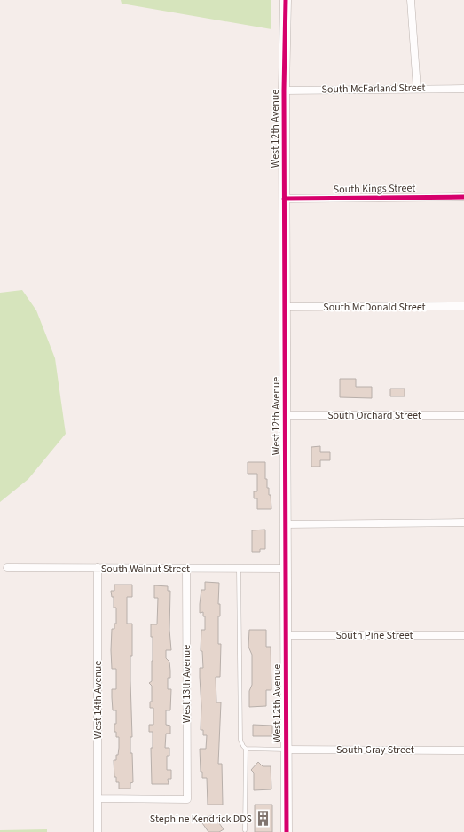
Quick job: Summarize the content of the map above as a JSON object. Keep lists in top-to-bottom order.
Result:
{
  "streets": {
    "main road": ["West 12th Avenue"],
    "street": [
      "South McFarland Street",
      "South Kings Street",
      "South McDonald Street",
      "South Orchard Street",
      "South Walnut Street",
      "South Pine Street",
      "West 13th Avenue",
      "West 14th Avenue",
      "South Gray Street"
    ]
  },
  "crossings": [
    ["South McFarland Street", "West 12th Avenue"],
    ["West 12th Avenue", "South Kings Street"],
    ["West 12th Avenue", "South McDonald Street"],
    ["West 12th Avenue", "South Orchard Street"],
    ["West 12th Avenue", "South Walnut Street"],
    ["West 12th Avenue", "South Pine Street"],
    ["West 12th Avenue", "South Gray Street"],
    ["South Walnut Street", "West 13th Avenue"],
    ["South Walnut Street", "West 14th Avenue"],
    ["West 13th Avenue", "West 14th Avenue"]
  ],
  "places": {
    "building": ["Stephine Kendrick DDS"]
  }
}
